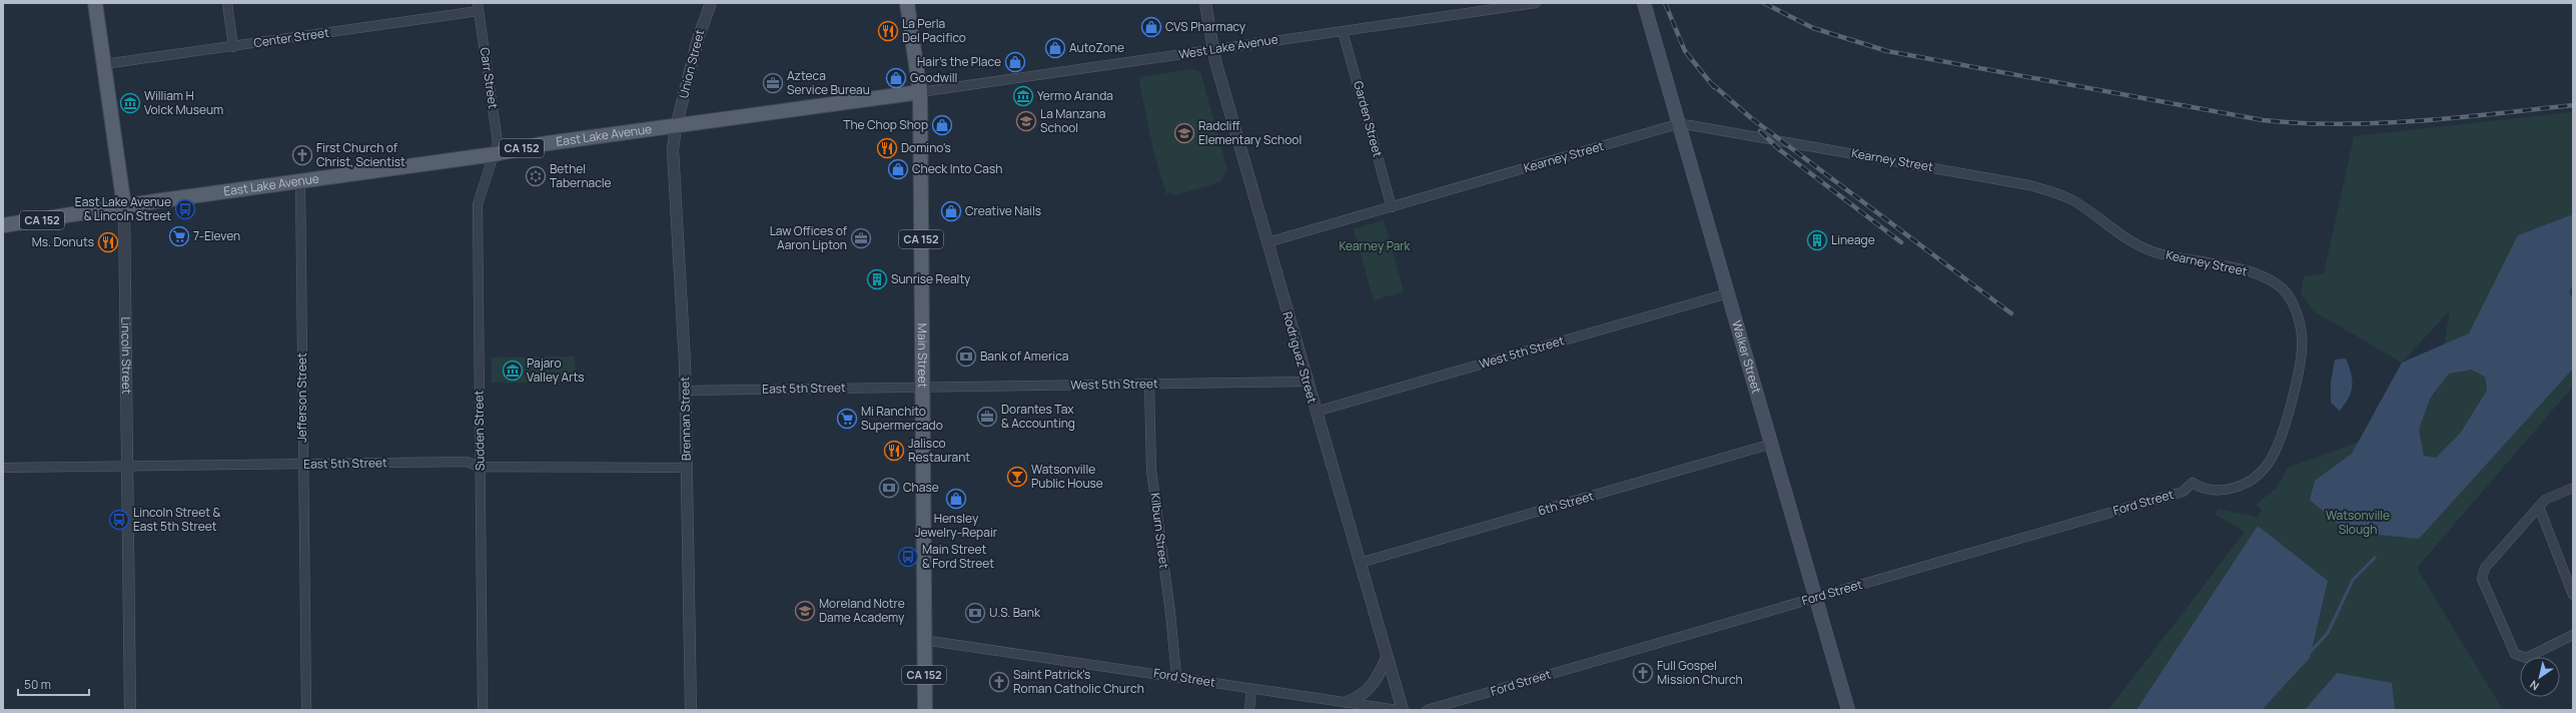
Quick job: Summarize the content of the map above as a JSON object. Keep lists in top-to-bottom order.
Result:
{
  "streets": {
    "main road": [
      "East Lake Avenue",
      "CA 152",
      "Lincoln Street",
      "Main Street",
      "Walker Street"
    ],
    "street": [
      "Center Street",
      "West Lake Avenue",
      "Union Street",
      "Carr Street",
      "Garden Street",
      "Kearney Street",
      "West 5th Street",
      "Rodriguez Street",
      "East 5th Street",
      "Jefferson Street",
      "Brennan Street",
      "Sudden Street",
      "Ford Street",
      "6th Street",
      "Kilburn Street"
    ]
  },
  "crossings": [
    ["Center Street", "Carr Street"],
    ["Center Street", "Lincoln Street"],
    ["West Lake Avenue", "Garden Street"],
    ["West Lake Avenue", "East Lake Avenue"],
    ["West Lake Avenue", "Main Street"],
    ["West Lake Avenue", "Rodriguez Street"],
    ["Union Street", "East Lake Avenue"],
    ["Union Street", "Brennan Street"],
    ["Carr Street", "East Lake Avenue"],
    ["Carr Street", "Sudden Street"],
    ["Garden Street", "Kearney Street"],
    ["East Lake Avenue", "Lincoln Street"],
    ["East Lake Avenue", "Main Street"],
    ["East Lake Avenue", "Jefferson Street"],
    ["East Lake Avenue", "Brennan Street"],
    ["East Lake Avenue", "Sudden Street"],
    ["Kearney Street", "Walker Street"],
    ["Kearney Street", "Rodriguez Street"],
    ["Kearney Street", "Ford Street"],
    ["West 5th Street", "Main Street"],
    ["West 5th Street", "Walker Street"],
    ["West 5th Street", "Rodriguez Street"],
    ["West 5th Street", "East 5th Street"],
    ["West 5th Street", "Kilburn Street"],
    ["Lincoln Street", "East 5th Street"],
    ["Main Street", "East 5th Street"],
    ["Main Street", "Ford Street"],
    ["Walker Street", "Ford Street"],
    ["Walker Street", "6th Street"],
    ["Rodriguez Street", "6th Street"],
    ["East 5th Street", "Jefferson Street"],
    ["East 5th Street", "Brennan Street"],
    ["East 5th Street", "Sudden Street"],
    ["Ford Street", "Kilburn Street"]
  ],
  "parks": ["Kearney Park", "Watsonville Slough"],
  "places": {
    "shop": [
      "CVS Pharmacy",
      "AutoZone",
      "Hair’s the Place",
      "Goodwill",
      "The Chop Shop",
      "Check Into Cash",
      "Creative Nails",
      "Hensley Jewelry-Repair"
    ],
    "restaurant": [
      "La Perla Del Pacifico",
      "Domino's",
      "Ms. Donuts",
      "Jalisco Restaurant"
    ],
    "office": ["Azteca Service Bureau", "Law Offices of Aaron Lipton", "Dorantes Tax & Accounting"],
    "museum": ["Yermo Aranda", "William H Volck Museum", "Pajaro Valley Arts"],
    "school or university": ["La Manzana School", "Radcliff Elementary School", "Moreland Notre Dame Academy"],
    "church": ["First Church of Christ, Scientist", "Full Gospel Mission Church", "Saint Patrick's Roman Catholic Church"],
    "synagogue": ["Bethel Tabernacle"],
    "bus stop": ["East Lake Avenue & Lincoln Street", "Lincoln Street & East 5th Street", "Main Street & Ford Street"],
    "supermarket": ["7-Eleven", "Mi Ranchito Supermercado"],
    "building": ["Lineage", "Sunrise Realty"],
    "bank": ["Bank of America", "Chase", "U.S. Bank"],
    "bar": ["Watsonville Public House"]
  },
  "scale_bar": "50 m",
  "north": "bottom left"
}
